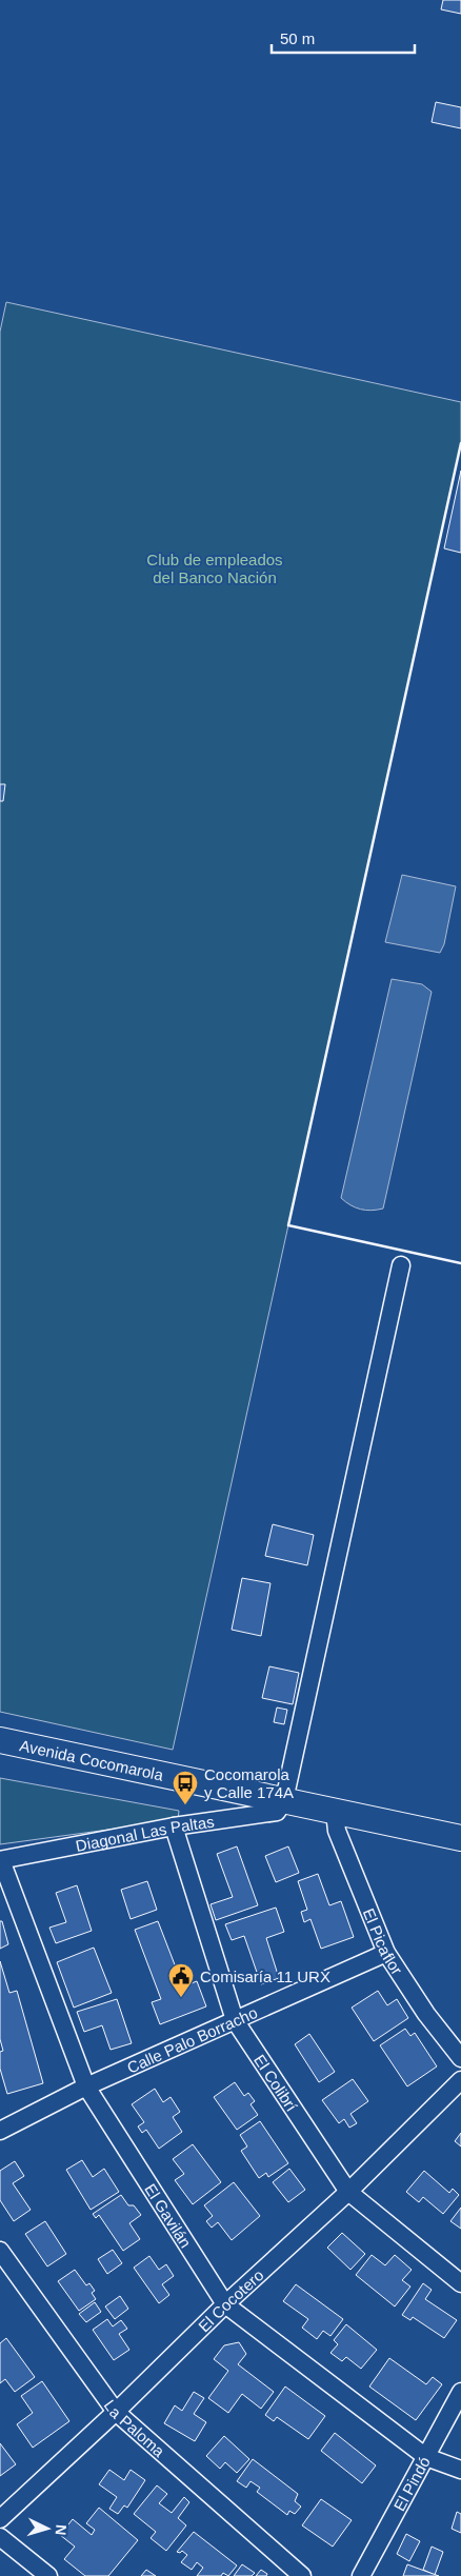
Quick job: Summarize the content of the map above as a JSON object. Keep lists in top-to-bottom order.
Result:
{
  "streets": {
    "main road": ["Avenida Cocomarola"],
    "street": [
      "Diagonal Las Paltas",
      "El Picaflor",
      "Calle Palo Borracho",
      "El Colibrí",
      "El Gavilán",
      "El Cocotero",
      "La Paloma",
      "El Pindó"
    ]
  },
  "crossings": [
    ["Avenida Cocomarola", "Diagonal Las Paltas"],
    ["Avenida Cocomarola", "El Picaflor"],
    ["Diagonal Las Paltas", "El Colibrí"],
    ["Diagonal Las Paltas", "El Gavilán"],
    ["El Picaflor", "Calle Palo Borracho"],
    ["Calle Palo Borracho", "El Colibrí"],
    ["Calle Palo Borracho", "El Gavilán"],
    ["El Colibrí", "El Cocotero"],
    ["El Gavilán", "El Cocotero"],
    ["El Gavilán", "El Pindó"],
    ["El Cocotero", "La Paloma"]
  ],
  "parks": ["Club de empleados del Banco Nación"],
  "places": {
    "bus stop": ["Cocomarola y Calle 174A"],
    "public building": ["Comisaría 11 URX"]
  },
  "scale_bar": "50 m",
  "north": "right"
}
